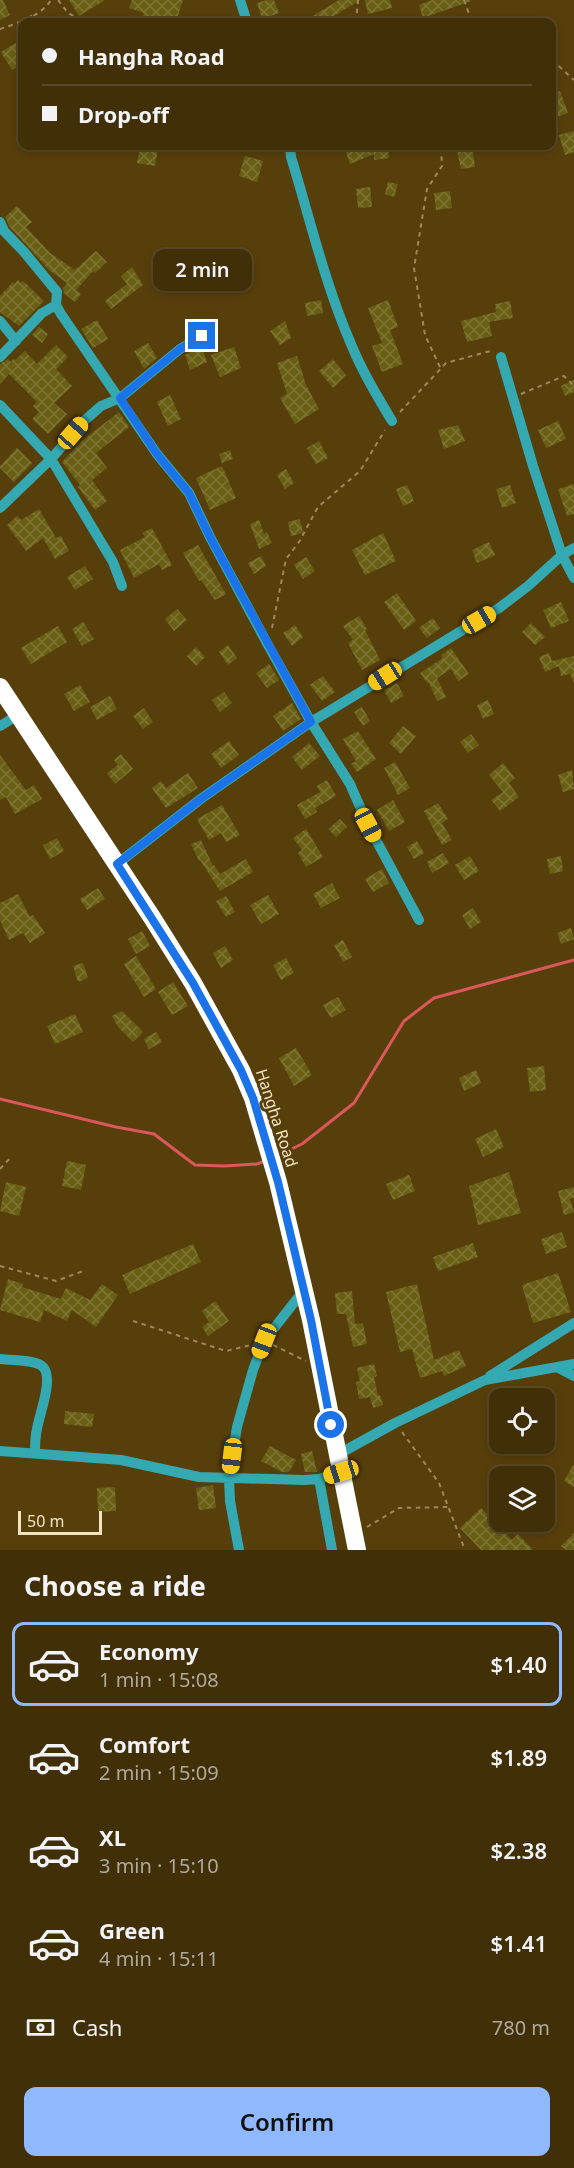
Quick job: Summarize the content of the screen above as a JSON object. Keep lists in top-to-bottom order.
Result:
{
  "streets": {
    "highway": ["Hangha Road"]
  },
  "scale_bar": "50 m",
  "page": {
    "banner": ["Hangha Road", "Drop-off"],
    "bubble": "2 min",
    "scale": "50 m",
    "heading": "Choose a ride",
    "list": [
      {
        "name": "Economy",
        "note": "1 min · 15:08",
        "value": "$1.40"
      },
      {
        "name": "Comfort",
        "note": "2 min · 15:09",
        "value": "$1.89"
      },
      {
        "name": "XL",
        "note": "3 min · 15:10",
        "value": "$2.38"
      },
      {
        "name": "Green",
        "note": "4 min · 15:11",
        "value": "$1.41"
      }
    ],
    "pay": ["Cash", "780 m"],
    "buttons": "Confirm"
  }
}
